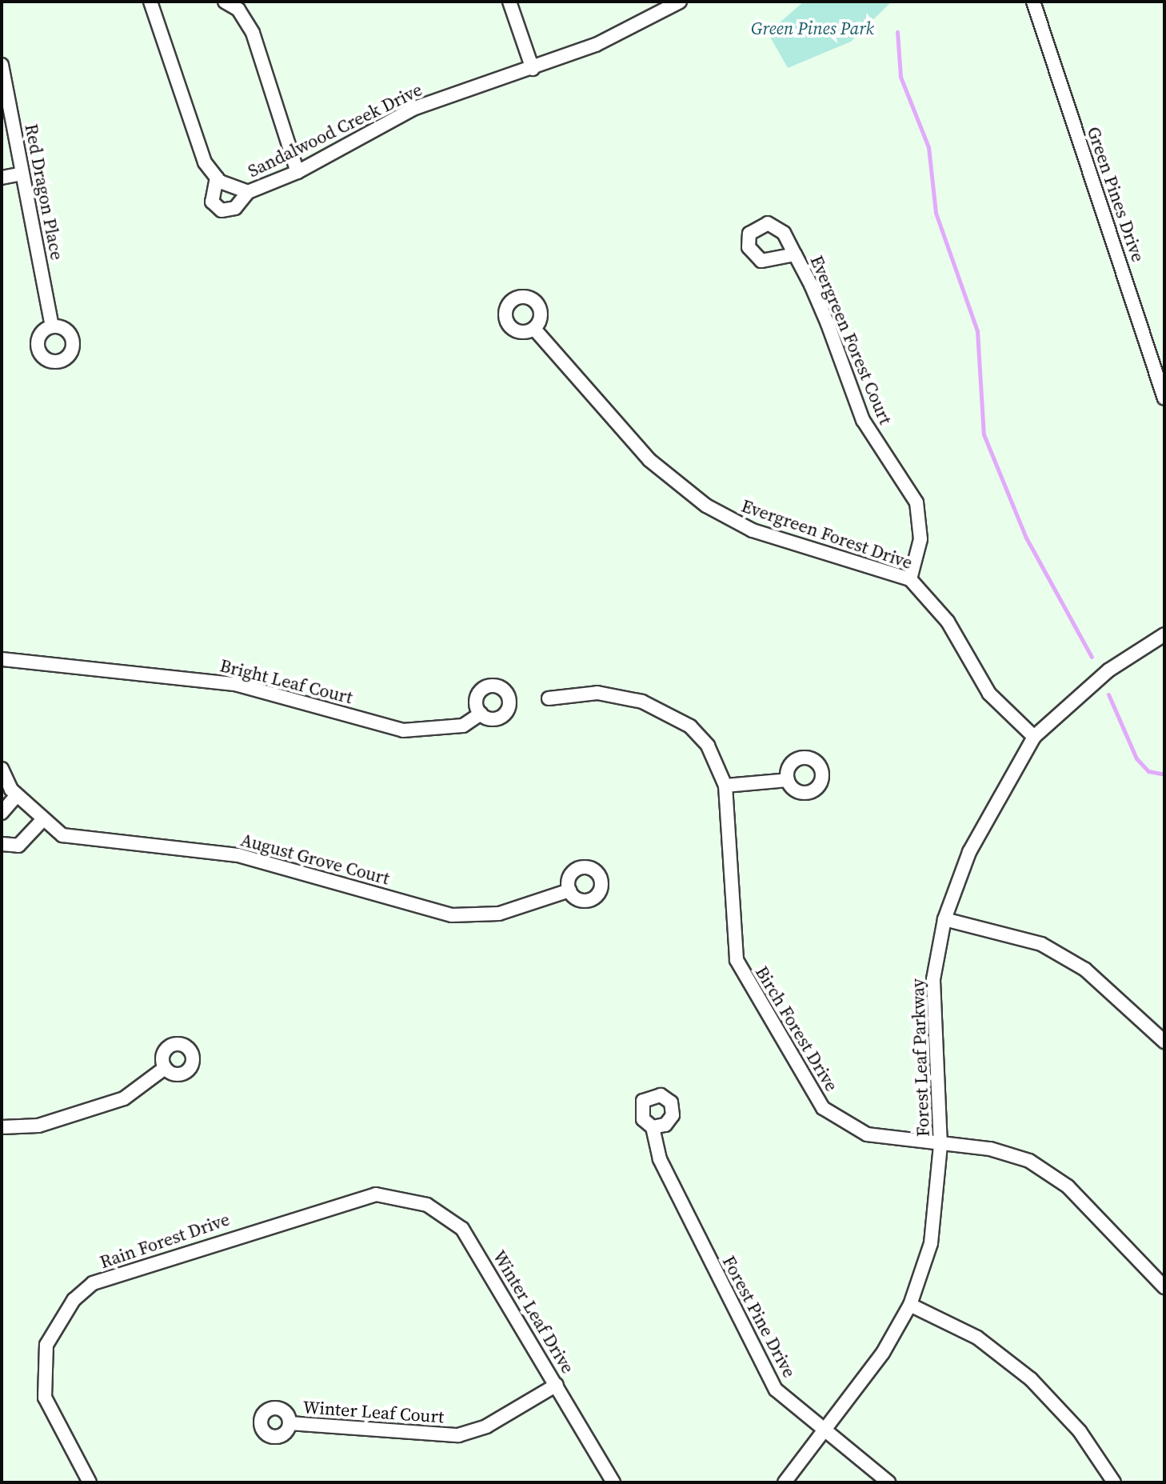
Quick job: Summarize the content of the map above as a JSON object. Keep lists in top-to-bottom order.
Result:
{
  "streets": {
    "street": [
      "Sandalwood Creek Drive",
      "Red Dragon Place",
      "Green Pines Drive",
      "Evergreen Forest Court",
      "Evergreen Forest Drive",
      "Bright Leaf Court",
      "August Grove Court",
      "Birch Forest Drive",
      "Forest Leaf Parkway",
      "Rain Forest Drive",
      "Winter Leaf Drive",
      "Forest Pine Drive",
      "Winter Leaf Court"
    ]
  },
  "crossings": [
    ["Evergreen Forest Court", "Evergreen Forest Drive"],
    ["Evergreen Forest Drive", "Forest Leaf Parkway"],
    ["Birch Forest Drive", "Forest Leaf Parkway"],
    ["Forest Leaf Parkway", "Forest Pine Drive"],
    ["Rain Forest Drive", "Winter Leaf Drive"],
    ["Winter Leaf Drive", "Winter Leaf Court"]
  ],
  "parks": ["Green Pines Park"]
}
